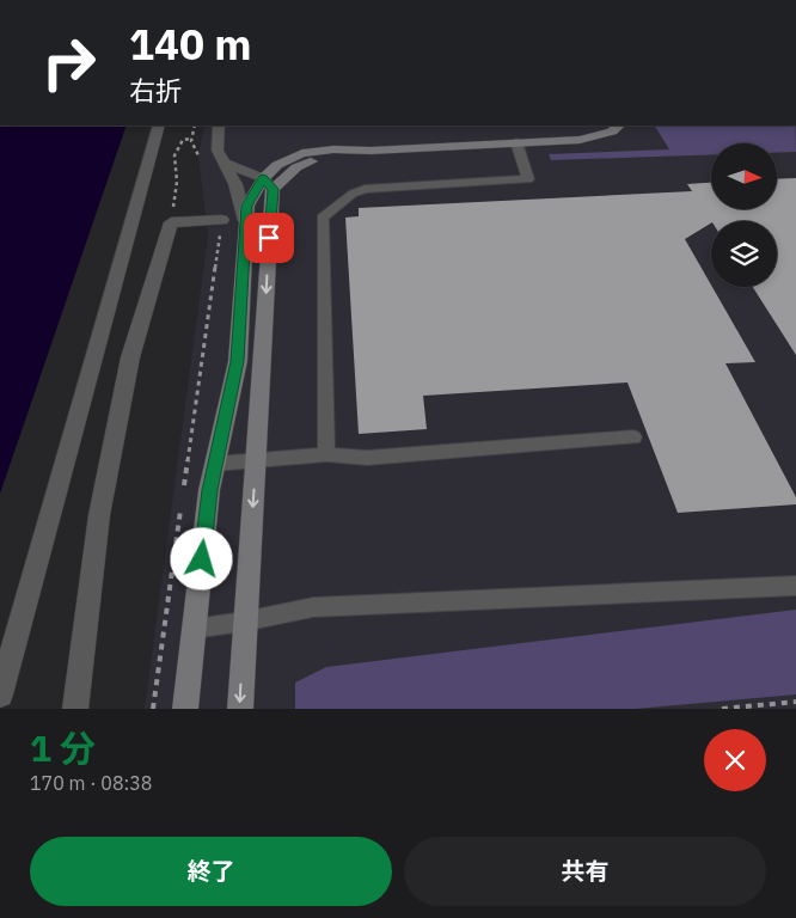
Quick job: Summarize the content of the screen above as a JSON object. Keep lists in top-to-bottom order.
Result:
{
  "north": "right",
  "page": {
    "turn": ["140 m", "右折"],
    "heading": ["1 分", "170 m · 08:38"],
    "buttons": ["終了", "共有"]
  }
}
